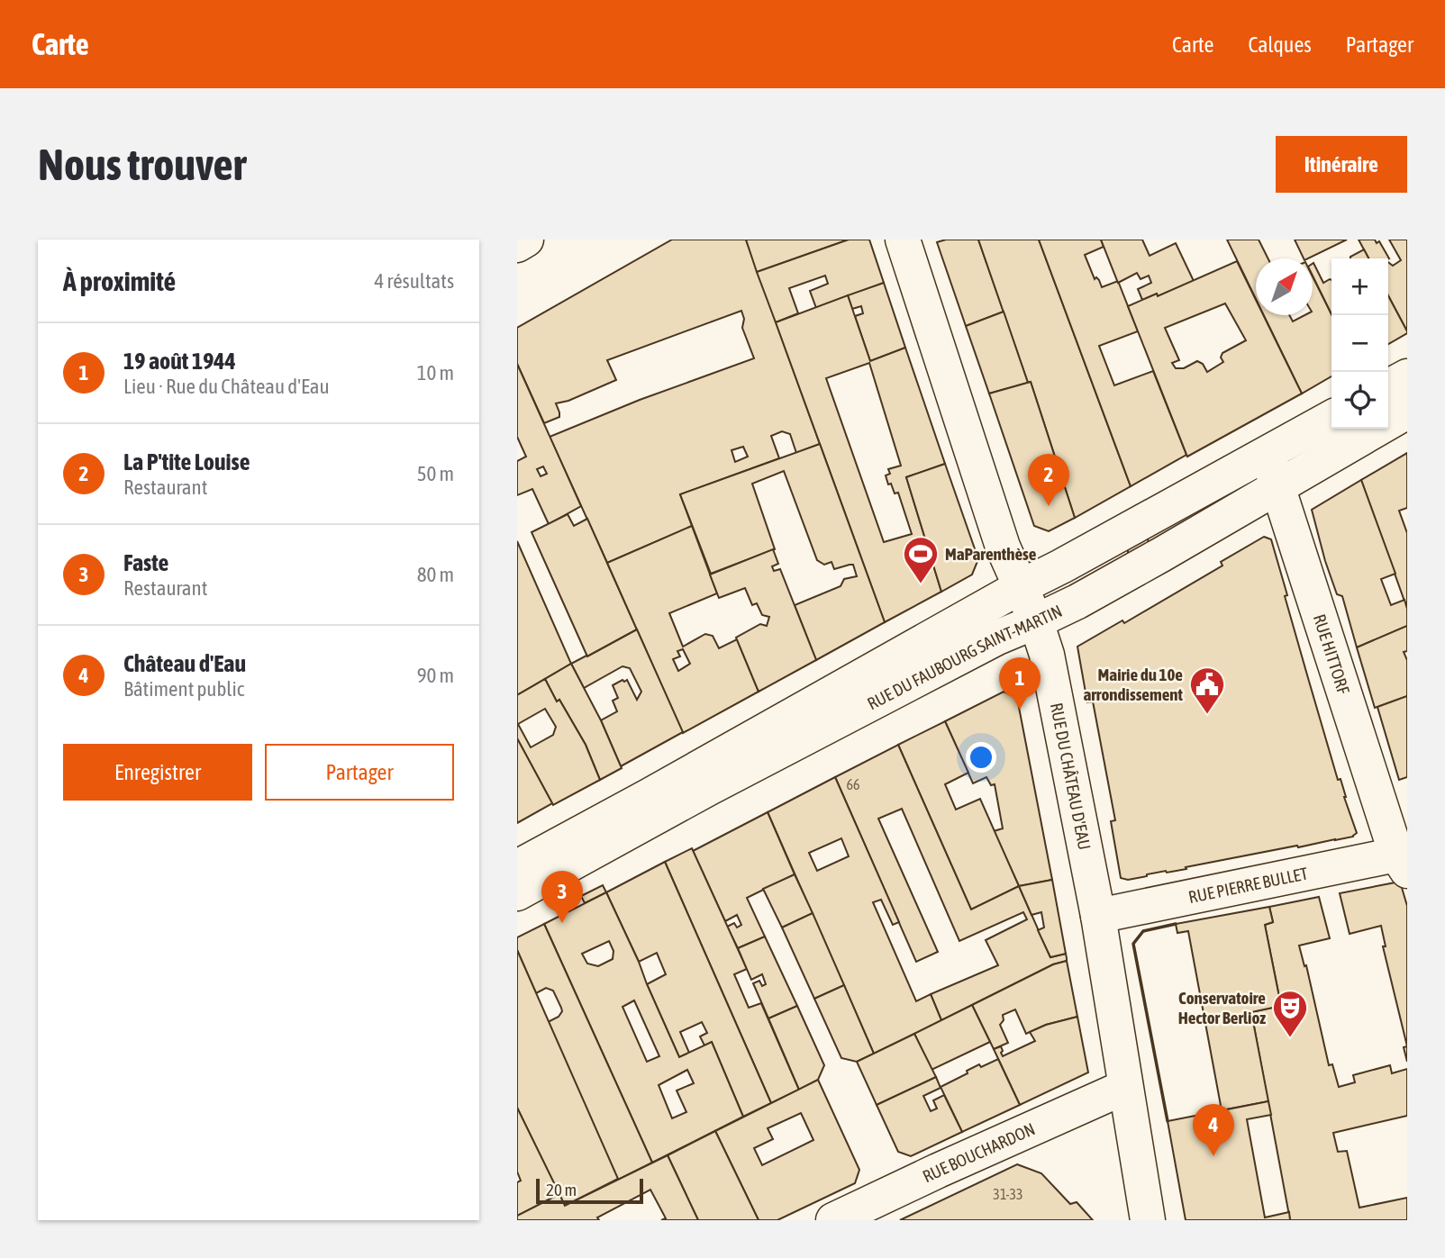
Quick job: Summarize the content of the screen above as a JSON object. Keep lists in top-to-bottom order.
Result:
{
  "streets": {
    "street": [
      "RUE HITTORF",
      "RUE DU FAUBOURG SAINT-MARTIN",
      "RUE DU CHÂTEAU D'EAU",
      "RUE PIERRE BULLET",
      "RUE BOUCHARDON"
    ]
  },
  "crossings": [
    ["RUE HITTORF", "RUE DU FAUBOURG SAINT-MARTIN"],
    ["RUE HITTORF", "RUE PIERRE BULLET"],
    ["RUE DU FAUBOURG SAINT-MARTIN", "RUE DU CHÂTEAU D'EAU"],
    ["RUE DU CHÂTEAU D'EAU", "RUE PIERRE BULLET"],
    ["RUE DU CHÂTEAU D'EAU", "RUE BOUCHARDON"]
  ],
  "places": {
    "sports": ["MaParenthèse"],
    "public building": ["Mairie du 10e arrondissement"],
    "theatre": ["Conservatoire Hector Berlioz"]
  },
  "house_numbers": ["66", "31-33"],
  "scale_bar": "20 m",
  "north": "top right",
  "page": {
    "header": "Carte",
    "nav": ["Carte", "Calques", "Partager"],
    "buttons": [
      "Itinéraire",
      ["Enregistrer", "Partager"]
    ],
    "title": "Nous trouver",
    "heading": ["À proximité", "4 résultats"],
    "map_buttons": ["+", "−"],
    "list": [
      {
        "mark": "1",
        "name": "19 août 1944",
        "note": "Lieu · Rue du Château d'Eau",
        "value": "10 m"
      },
      {
        "mark": "2",
        "name": "La P'tite Louise",
        "note": "Restaurant",
        "value": "50 m"
      },
      {
        "mark": "3",
        "name": "Faste",
        "note": "Restaurant",
        "value": "80 m"
      },
      {
        "mark": "4",
        "name": "Château d'Eau",
        "note": "Bâtiment public",
        "value": "90 m"
      }
    ],
    "pins": [
      "2",
      "1",
      "3",
      "4"
    ],
    "scale": "20 m"
  }
}
